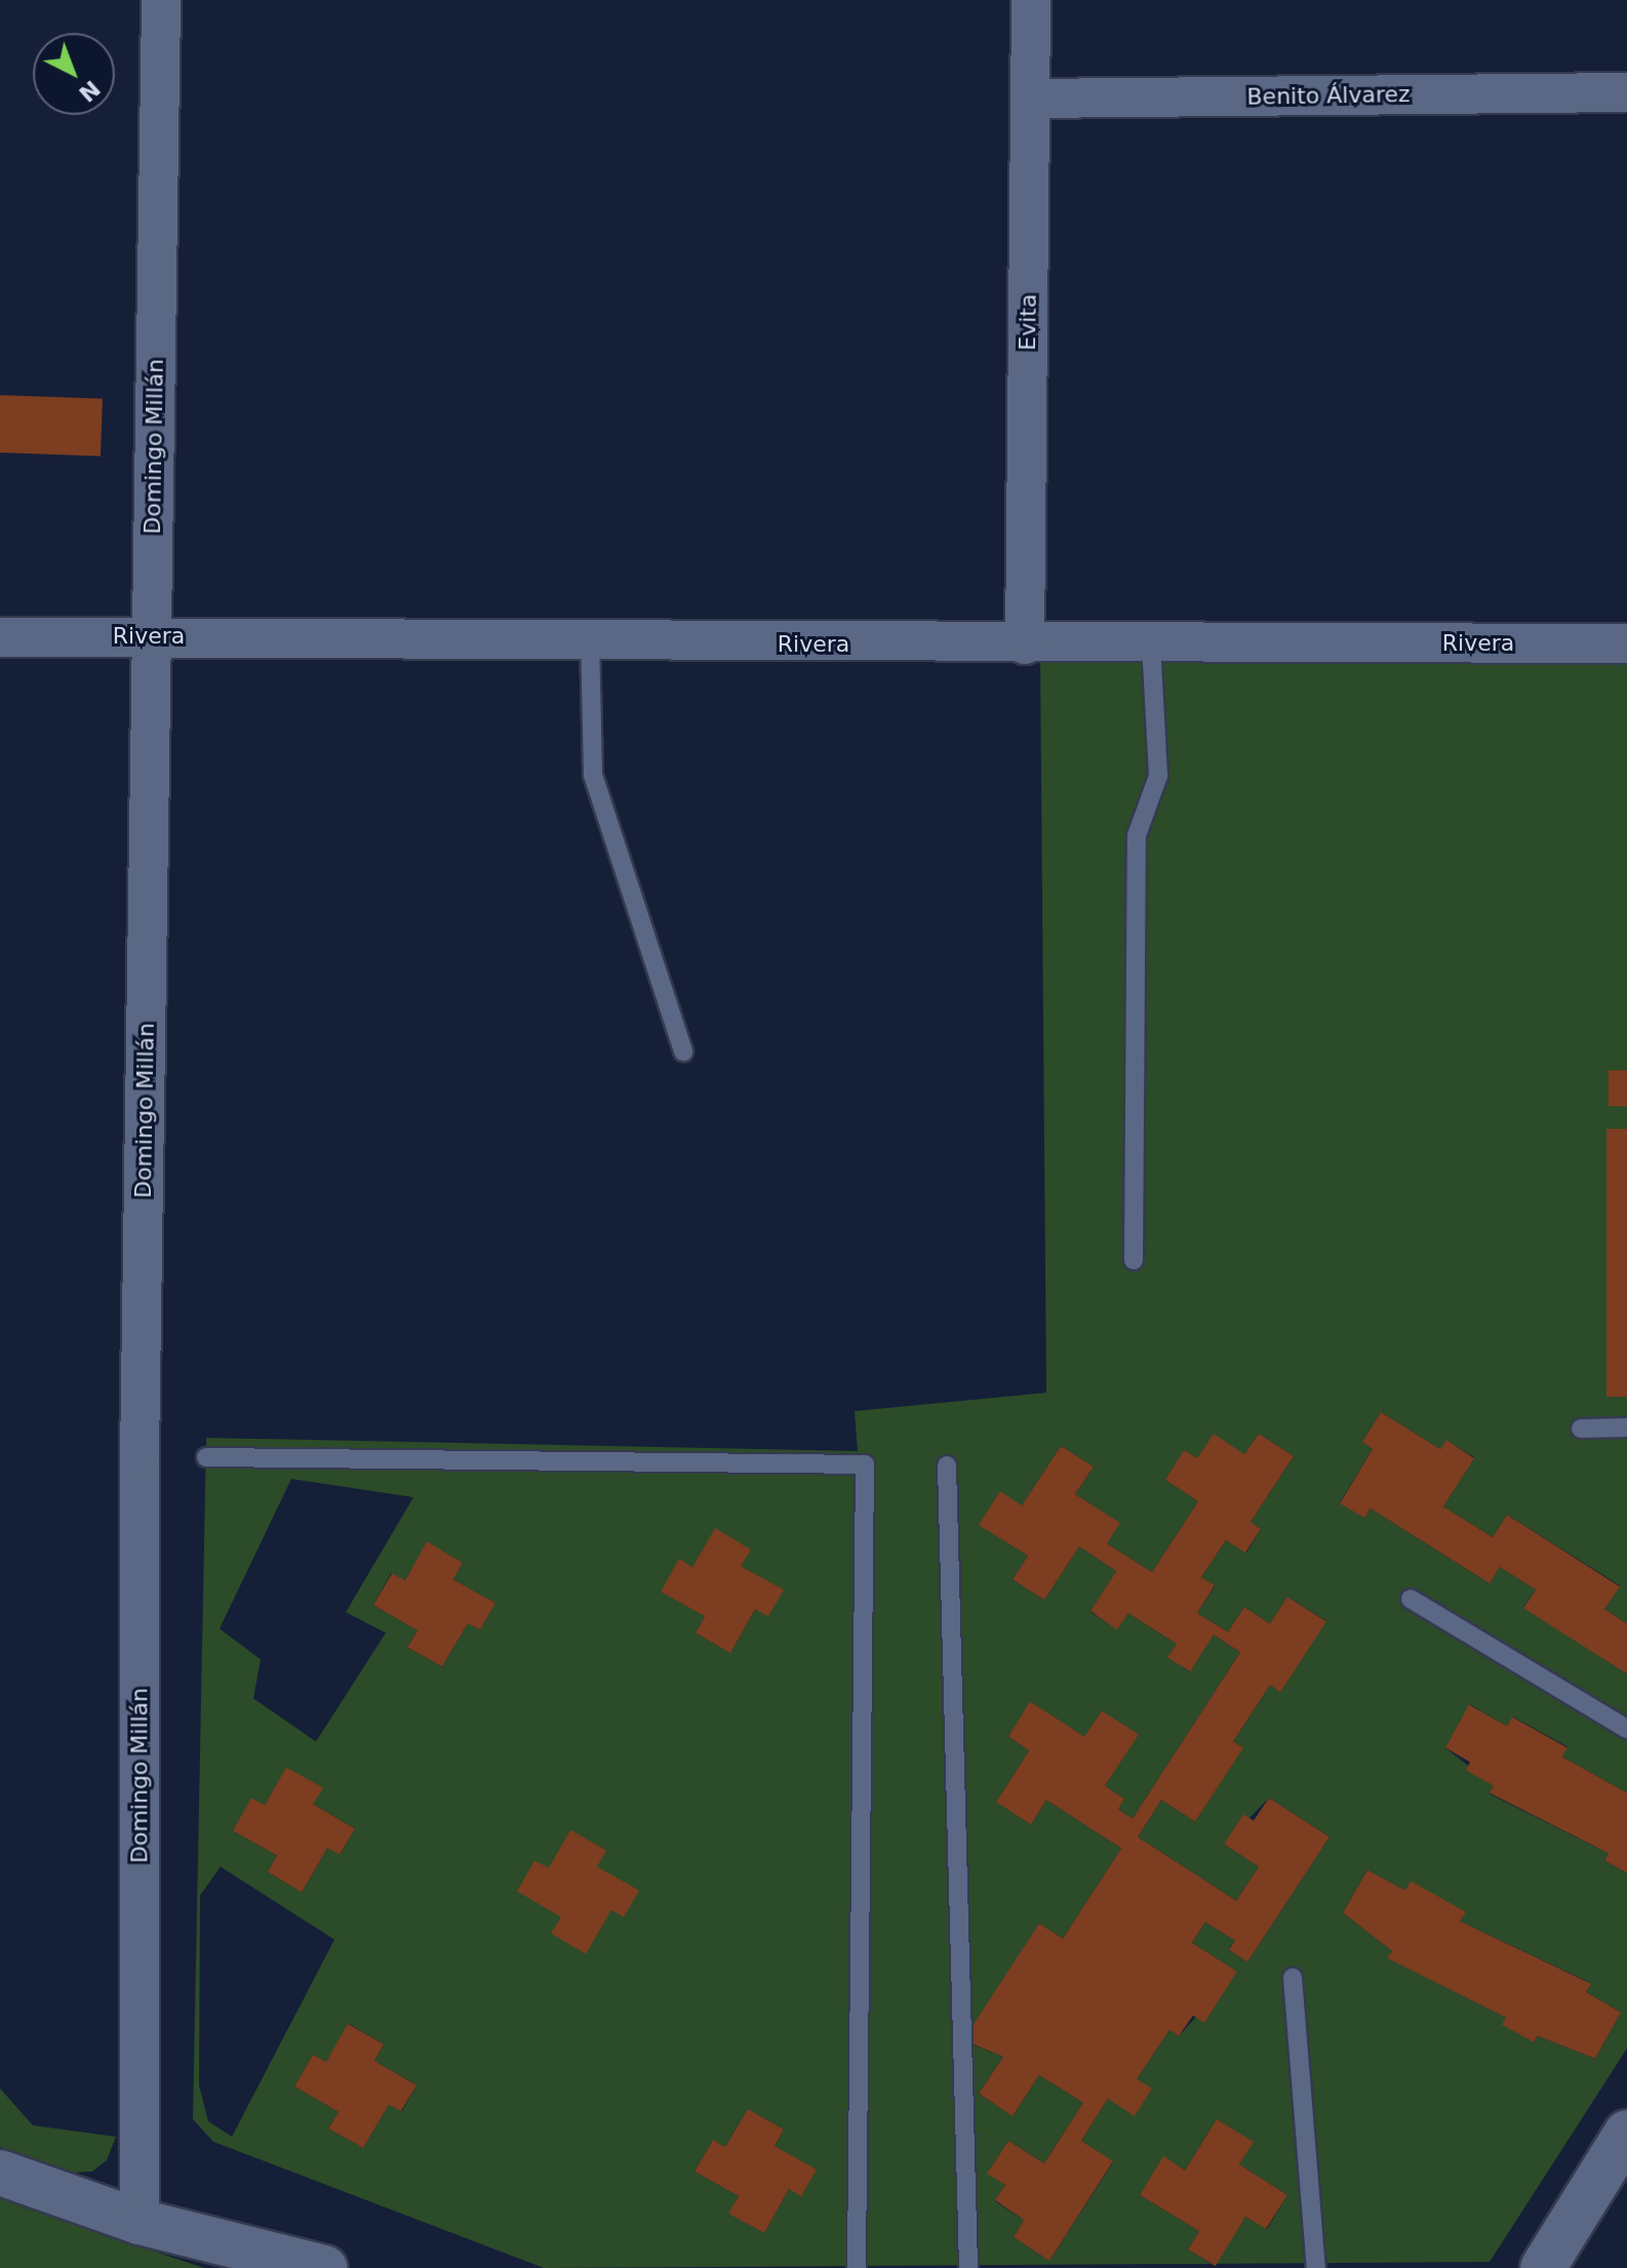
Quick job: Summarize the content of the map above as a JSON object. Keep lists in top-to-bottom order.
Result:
{
  "streets": {
    "street": [
      "Benito Álvarez",
      "Evita",
      "Domingo Millán",
      "Rivera"
    ]
  },
  "crossings": [
    ["Benito Álvarez", "Evita"],
    ["Evita", "Rivera"],
    ["Domingo Millán", "Rivera"]
  ],
  "north": "bottom right"
}
